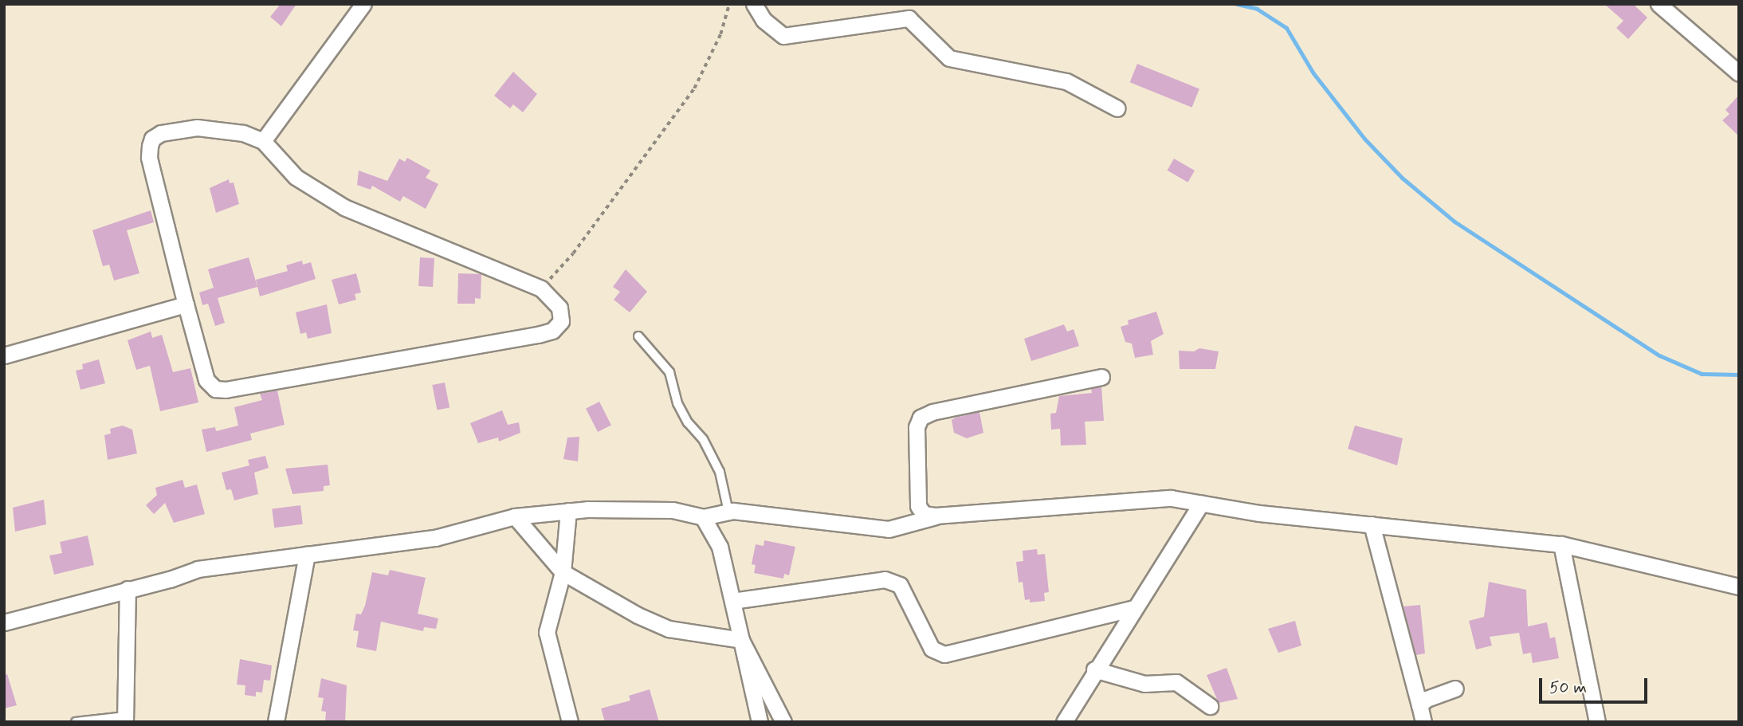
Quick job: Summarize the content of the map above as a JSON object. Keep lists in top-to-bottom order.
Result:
{
  "scale_bar": "50 m"
}
